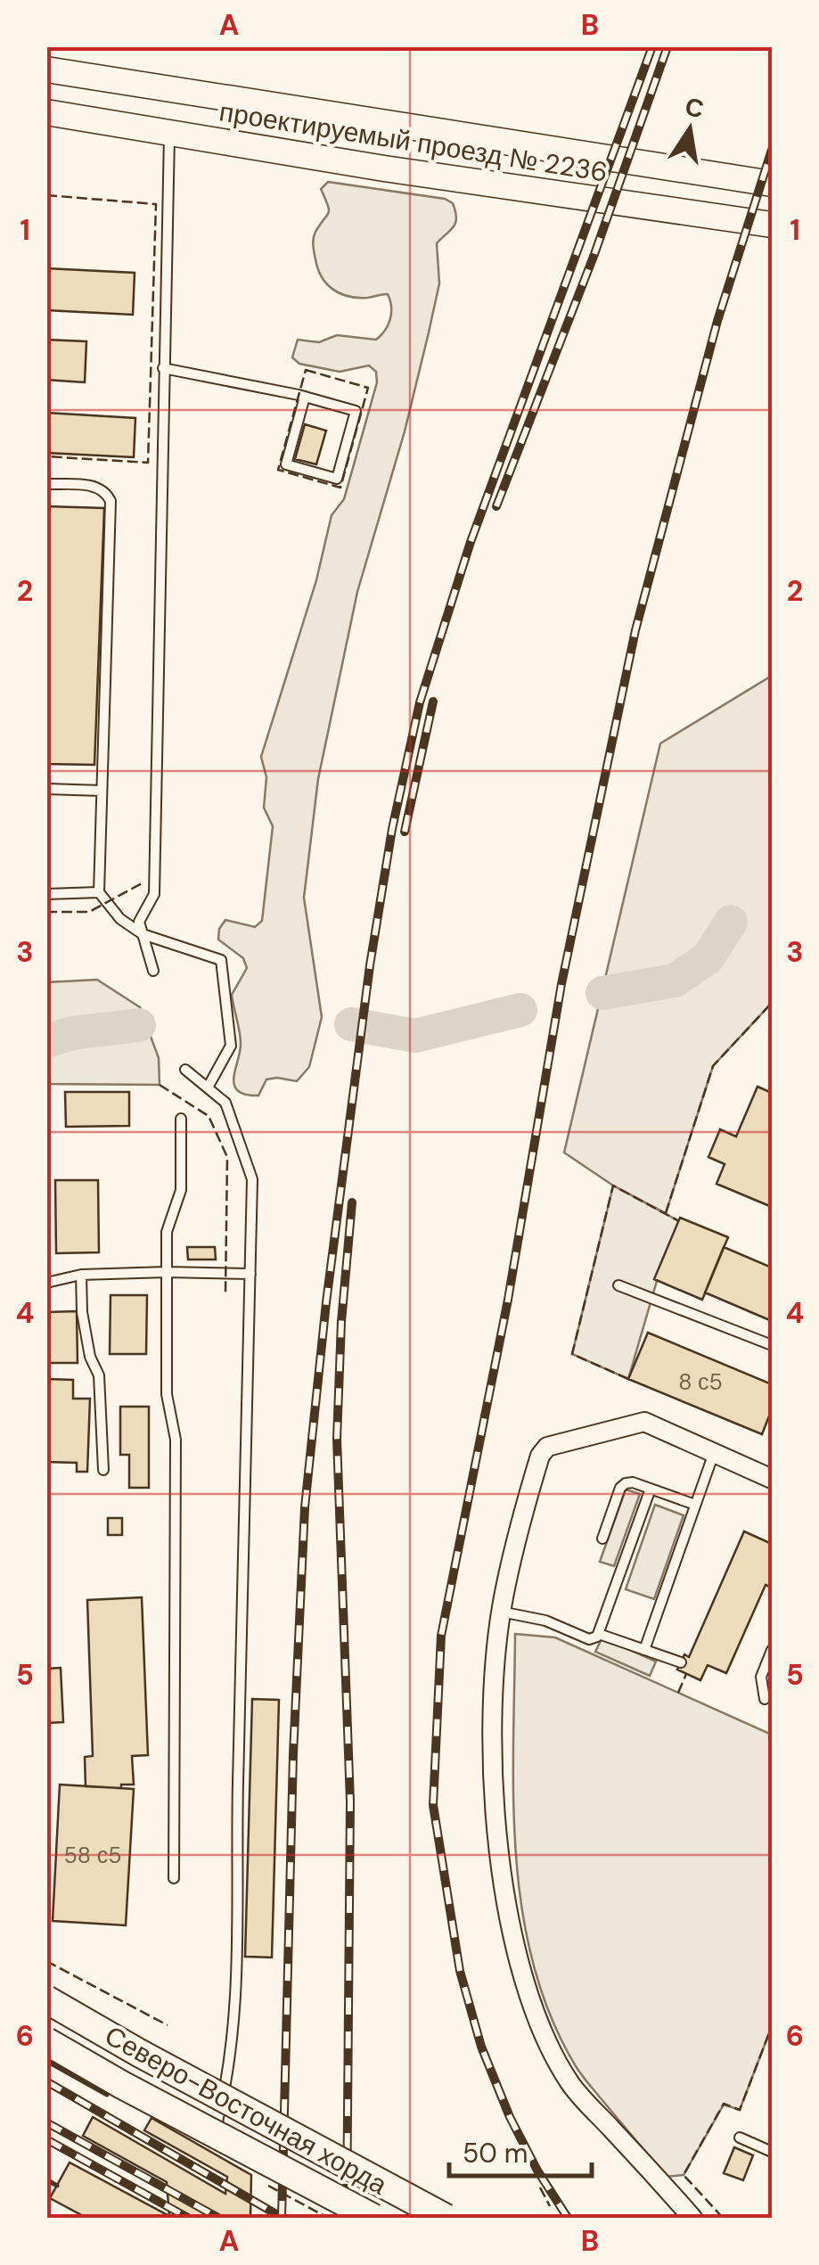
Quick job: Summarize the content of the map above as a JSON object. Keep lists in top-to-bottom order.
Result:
{
  "streets": {
    "main road": ["проектируемый проезд № 2236", "Северо-Восточная хорда"]
  },
  "house_numbers": ["8 с5", "58 с5"],
  "scale_bar": "50 m",
  "north": "top",
  "grid": {
    "columns": ["A", "B"],
    "rows": [
      "1",
      "2",
      "3",
      "4",
      "5",
      "6"
    ]
  }
}
